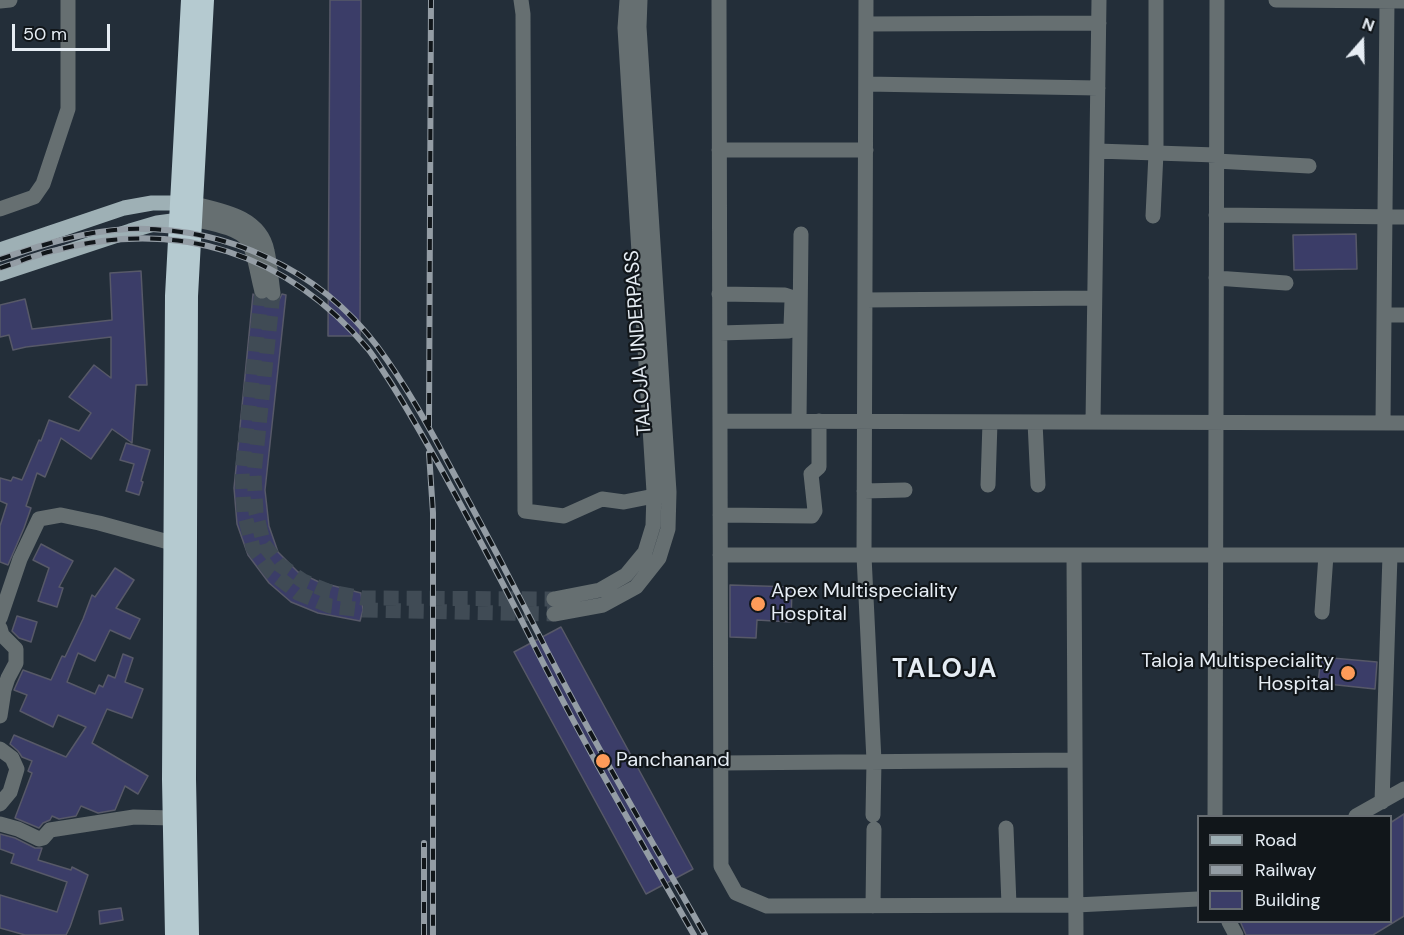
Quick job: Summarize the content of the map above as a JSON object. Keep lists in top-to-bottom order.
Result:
{
  "streets": {
    "street": ["TALOJA UNDERPASS"]
  },
  "districts": ["TALOJA"],
  "places": ["Apex Multispeciality Hospital", "Taloja Multispeciality Hospital", "Panchanand"],
  "legend": ["Road", "Railway", "Building"],
  "scale_bar": "50 m",
  "north": "top"
}
